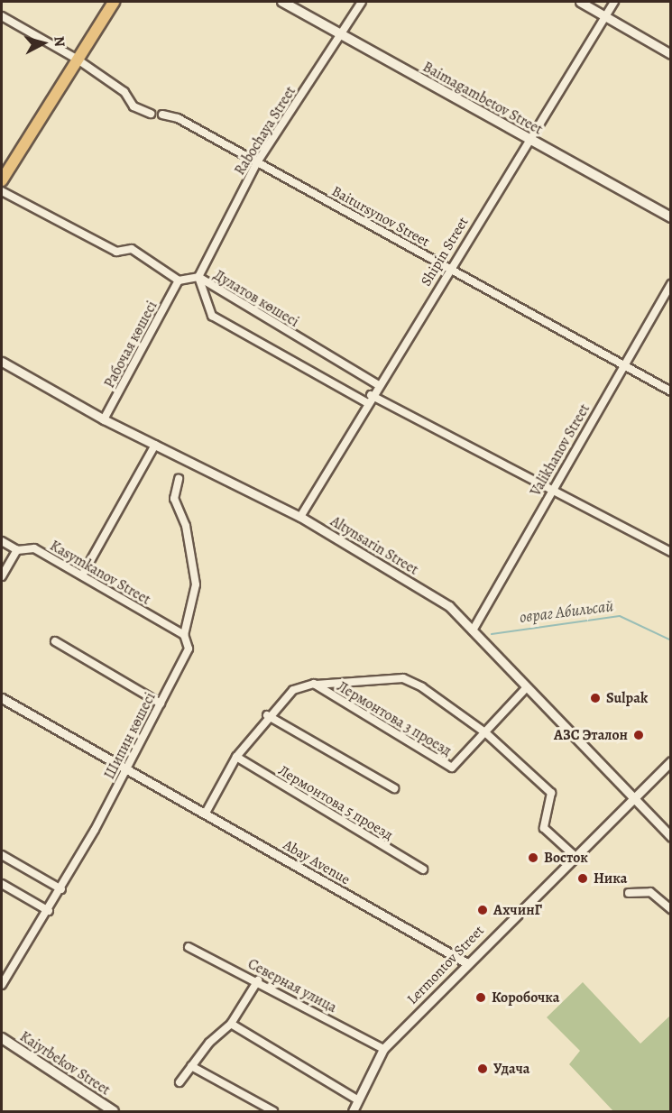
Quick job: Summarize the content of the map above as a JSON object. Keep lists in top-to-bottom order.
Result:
{
  "streets": {
    "main road": ["Baimagambetov Street", "Kaiyrbekov Street"],
    "street": [
      "Rabochaya Street",
      "Baitursynov Street",
      "Shipin Street",
      "Дулатов көшесі",
      "Рабочая көшесі",
      "Valikhanov Street",
      "Altynsarin Street",
      "Kasymkanov Street",
      "Лермонтова 3 проезд",
      "Шипин көшесі",
      "Лермонтова 5 проезд",
      "Abay Avenue",
      "Lermontov Street",
      "Северная улица"
    ]
  },
  "crossings": [
    ["Baimagambetov Street", "Rabochaya Street"],
    ["Baimagambetov Street", "Shipin Street"],
    ["Rabochaya Street", "Baitursynov Street"],
    ["Rabochaya Street", "Дулатов көшесі"],
    ["Baitursynov Street", "Shipin Street"],
    ["Baitursynov Street", "Valikhanov Street"],
    ["Shipin Street", "Дулатов көшесі"],
    ["Shipin Street", "Altynsarin Street"],
    ["Рабочая көшесі", "Altynsarin Street"],
    ["Valikhanov Street", "Altynsarin Street"],
    ["Altynsarin Street", "Лермонтова 3 проезд"],
    ["Altynsarin Street", "Lermontov Street"],
    ["Kasymkanov Street", "Шипин көшесі"],
    ["Шипин көшесі", "Abay Avenue"],
    ["Abay Avenue", "Lermontov Street"],
    ["Lermontov Street", "Северная улица"]
  ],
  "water": ["овраг Абильсай"],
  "places": [
    "Sulpak",
    "АЗС Эталон",
    "Восток",
    "Ника",
    "АхчинГ",
    "Коробочка",
    "Удача"
  ],
  "north": "right"
}
